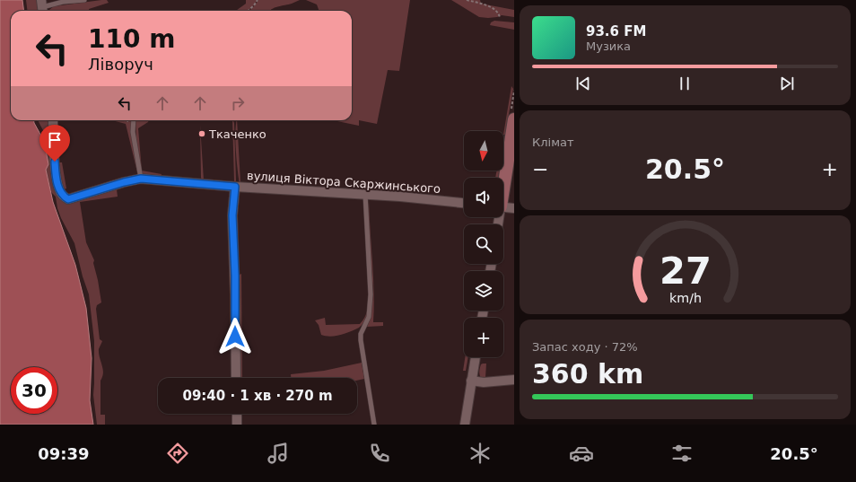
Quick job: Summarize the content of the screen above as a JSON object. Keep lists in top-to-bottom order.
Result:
{
  "streets": {
    "street": ["вулиця Віктора Скаржинського"]
  },
  "places": ["Ткаченко"],
  "north": "bottom",
  "page": {
    "turn": ["110 m", "Ліворуч"],
    "song": ["93.6 FM", "Музика"],
    "tile": [
      "Клімат",
      ["Запас ходу · 72%", "360 km"]
    ],
    "map_buttons": "+",
    "heat": ["−", "20.5°", "+"],
    "limit": "30",
    "trip": "09:40 · 1 хв · 270 m",
    "tabs": ["09:39", "20.5°"],
    "gauge": ["27", "km/h"]
  }
}
